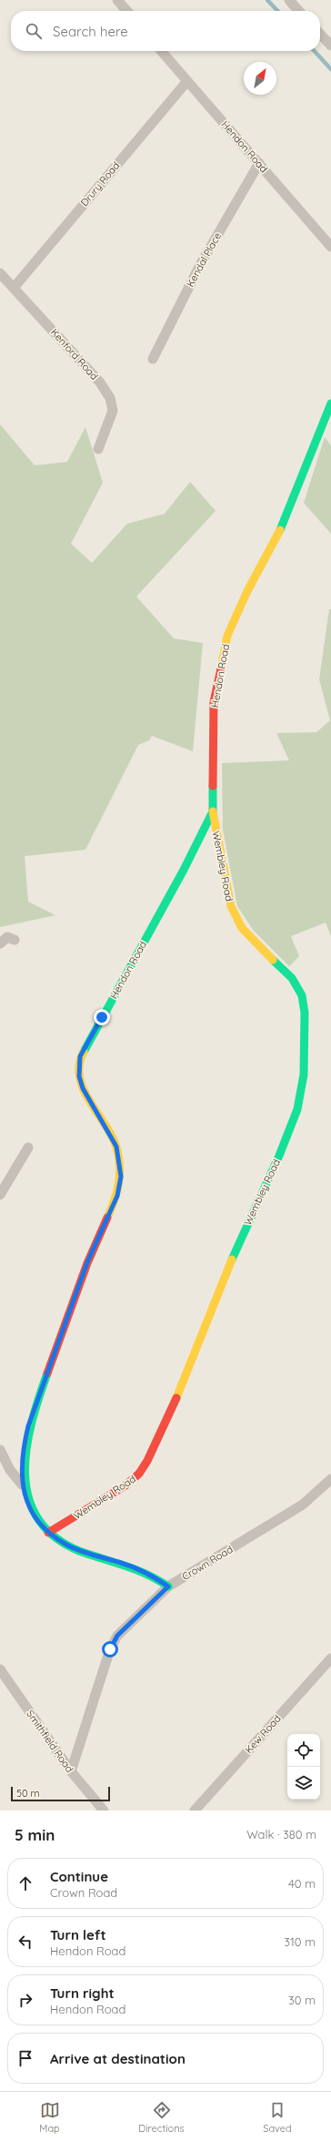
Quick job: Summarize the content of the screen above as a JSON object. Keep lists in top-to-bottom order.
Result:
{
  "streets": {
    "street": [
      "Hendon Road",
      "Drury Road",
      "Kendal Place",
      "Kenford Road",
      "Wembley Road",
      "Crown Road",
      "Kew Road",
      "Smithfield Road"
    ]
  },
  "crossings": [
    ["Hendon Road", "Drury Road"],
    ["Hendon Road", "Kendal Place"],
    ["Hendon Road", "Wembley Road"],
    ["Hendon Road", "Crown Road"],
    ["Drury Road", "Kenford Road"],
    ["Crown Road", "Smithfield Road"]
  ],
  "scale_bar": "50 m",
  "north": "top right",
  "page": {
    "search": "Search here",
    "scale": "50 m",
    "heading": ["5 min", "Walk · 380 m"],
    "list": [
      ["Continue", "Crown Road", "40 m"],
      ["Turn left", "Hendon Road", "310 m"],
      ["Turn right", "Hendon Road", "30 m"],
      "Arrive at destination"
    ],
    "nav": ["Map", "Directions", "Saved"]
  }
}
